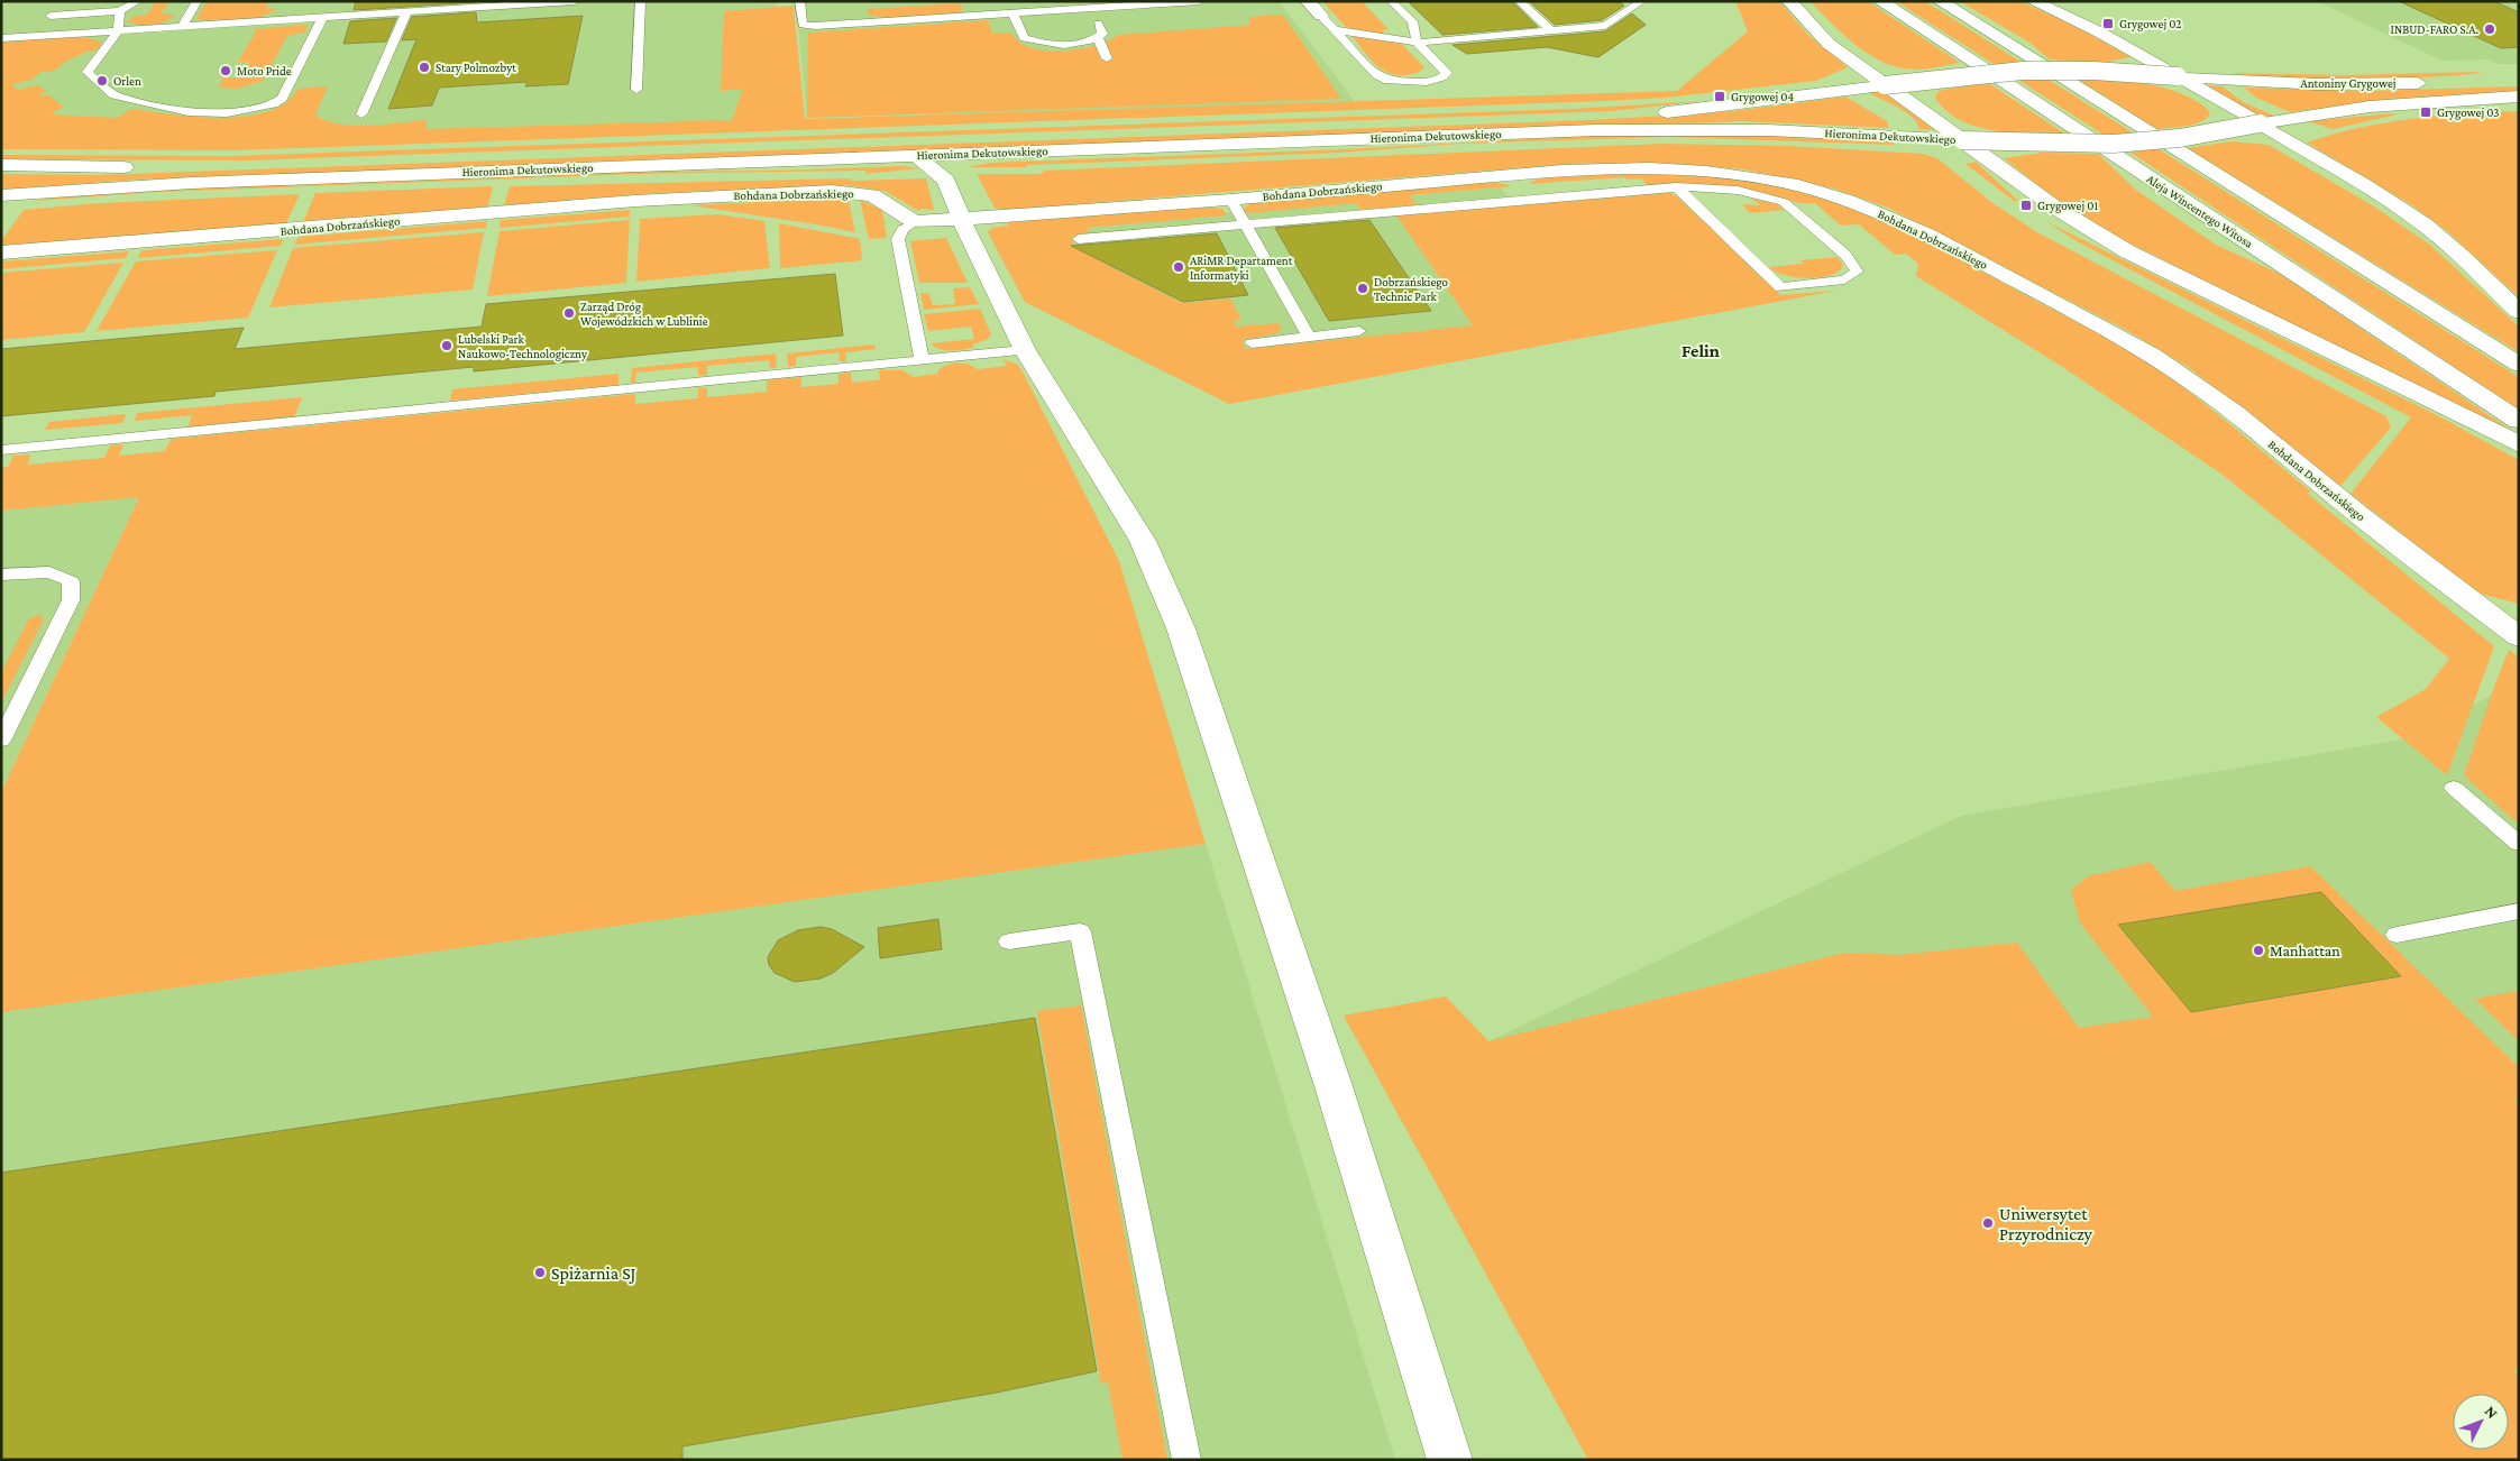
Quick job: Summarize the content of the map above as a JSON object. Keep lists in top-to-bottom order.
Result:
{
  "streets": {
    "street": [
      "Antoniny Grygowej",
      "Hieronima Dekutowskiego",
      "Bohdana Dobrzańskiego",
      "Aleja Wincentego Witosa"
    ]
  },
  "crossings": [
    ["Antoniny Grygowej", "Hieronima Dekutowskiego"]
  ],
  "districts": ["Felin"],
  "places": {
    "transit": [
      "Grygowej 02",
      "Grygowej 04",
      "Grygowej 03",
      "Grygowej 01"
    ],
    "other": [
      "INBUD-FARO S.A.",
      "Stary Polmozbyt",
      "Moto Pride",
      "Orlen",
      "ARiMR Departament Informatyki",
      "Dobrzańskiego Technic Park",
      "Zarząd Dróg Wojewódzkich w Lublinie",
      "Lubelski Park Naukowo-Technologiczny",
      "Manhattan",
      "Uniwersytet Przyrodniczy",
      "Spiżarnia SJ"
    ]
  },
  "north": "top right"
}
